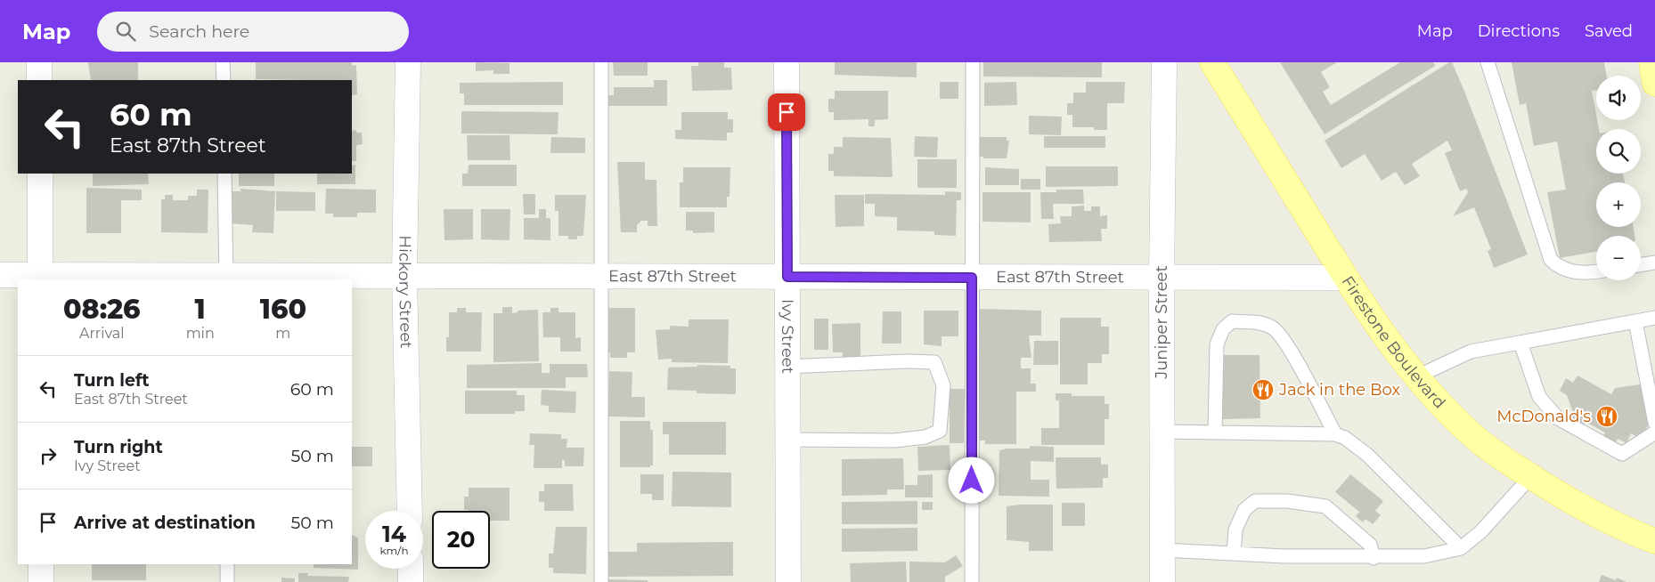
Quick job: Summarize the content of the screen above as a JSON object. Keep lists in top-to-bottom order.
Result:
{
  "streets": {
    "main road": ["Firestone Boulevard"],
    "street": [
      "East 87th Street",
      "Hickory Street",
      "Juniper Street",
      "Ivy Street"
    ]
  },
  "crossings": [
    ["East 87th Street", "Hickory Street"],
    ["East 87th Street", "Juniper Street"],
    ["East 87th Street", "Ivy Street"],
    ["East 87th Street", "Firestone Boulevard"]
  ],
  "places": {
    "restaurant": ["Jack in the Box", "McDonald's"]
  },
  "page": {
    "header": "Map",
    "search": "Search here",
    "nav": ["Map", "Directions", "Saved"],
    "map_buttons": ["+", "−"],
    "turn": ["60 m", "East 87th Street"],
    "eta": [
      "08:26",
      "Arrival",
      "1",
      "min",
      "160",
      "m"
    ],
    "list": [
      {
        "name": "Turn left",
        "note": "East 87th Street",
        "value": "60 m"
      },
      {
        "name": "Turn right",
        "note": "Ivy Street",
        "value": "50 m"
      },
      {
        "name": "Arrive at destination",
        "value": "50 m"
      }
    ],
    "speed": "14 km/h",
    "limit": "20"
  }
}
